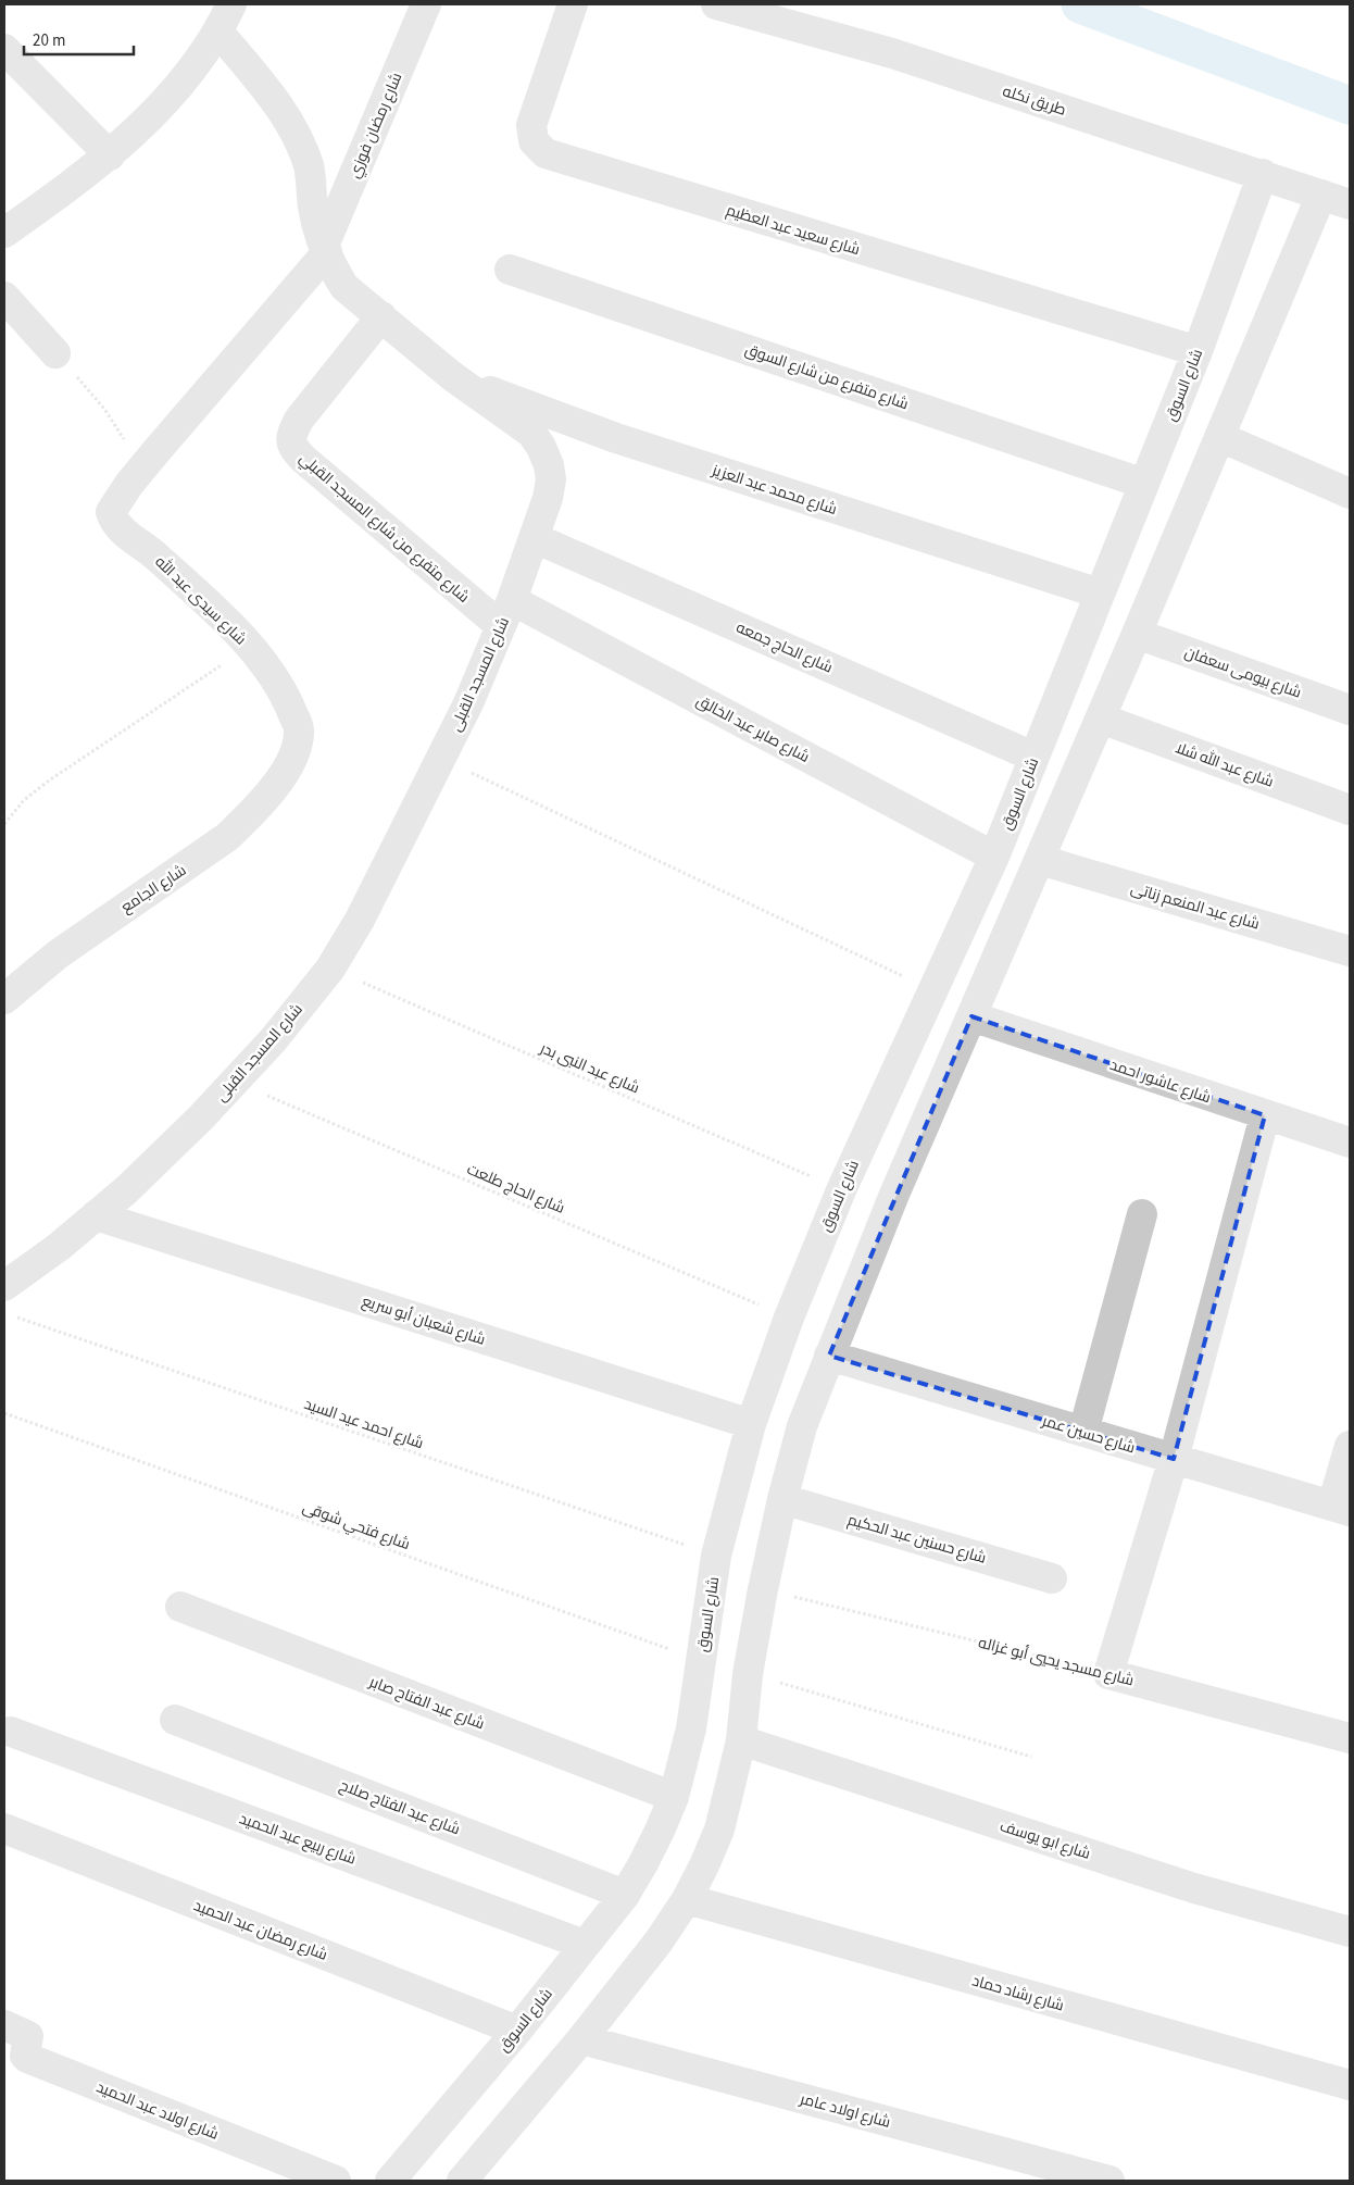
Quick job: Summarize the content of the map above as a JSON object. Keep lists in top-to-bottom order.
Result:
{
  "streets": {
    "street": [
      "طريق نكله",
      "شارع رمضان فوزي",
      "شارع سعيد عبد العظيم",
      "شارع متفرع من شارع السوق",
      "شارع السوق",
      "شارع محمد عبد العزيز",
      "شارع متفرع من شارع المسجد القبلي",
      "شارع سيدى عبد الله",
      "شارع الحاج جمعه",
      "شارع بيومى سعفان",
      "شارع المسجد القبلى",
      "شارع صابر عبد الخالق",
      "شارع عبد الله شلا",
      "شارع الجامع",
      "شارع عبد المنعم زناتى",
      "شارع عاشور احمد",
      "شارع شعبان أبو سريع",
      "شارع حسين عمر",
      "شارع حسنين عبد الحكيم",
      "شارع مسجد يحيي أبو غزاله",
      "شارع عبد الفتاح صابر",
      "شارع عبد الفتاح صلاح",
      "شارع ربيع عبد الحميد",
      "شارع ابو يوسف",
      "شارع رمضان عبد الحميد",
      "شارع رشاد حماد",
      "شارع اولاد عبد الحميد",
      "شارع اولاد عامر"
    ],
    "path": [
      "شارع عبد النبى بدر",
      "شارع الحاج طلعت",
      "شارع احمد عيد السيد",
      "شارع فتحي شوقى"
    ]
  },
  "crossings": [
    ["طريق نكله", "شارع السوق"],
    ["شارع رمضان فوزي", "شارع سيدى عبد الله"],
    ["شارع رمضان فوزي", "شارع المسجد القبلى"],
    ["شارع سعيد عبد العظيم", "شارع السوق"],
    ["شارع متفرع من شارع السوق", "شارع السوق"],
    ["شارع السوق", "شارع محمد عبد العزيز"],
    ["شارع السوق", "شارع الحاج جمعه"],
    ["شارع السوق", "شارع صابر عبد الخالق"],
    ["شارع السوق", "شارع عبد النبى بدر"],
    ["شارع السوق", "شارع الحاج طلعت"],
    ["شارع السوق", "شارع شعبان أبو سريع"],
    ["شارع السوق", "شارع احمد عيد السيد"],
    ["شارع السوق", "شارع فتحي شوقى"],
    ["شارع السوق", "شارع عبد الفتاح صابر"],
    ["شارع السوق", "شارع عبد الفتاح صلاح"],
    ["شارع السوق", "شارع ربيع عبد الحميد"],
    ["شارع السوق", "شارع رمضان عبد الحميد"],
    ["شارع محمد عبد العزيز", "شارع المسجد القبلى"],
    ["شارع متفرع من شارع المسجد القبلي", "شارع المسجد القبلى"],
    ["شارع متفرع من شارع المسجد القبلي", "شارع صابر عبد الخالق"],
    ["شارع سيدى عبد الله", "شارع المسجد القبلى"],
    ["شارع سيدى عبد الله", "شارع الجامع"],
    ["شارع الحاج جمعه", "شارع المسجد القبلى"],
    ["شارع المسجد القبلى", "شارع صابر عبد الخالق"],
    ["شارع المسجد القبلى", "شارع عبد النبى بدر"],
    ["شارع المسجد القبلى", "شارع الحاج طلعت"],
    ["شارع المسجد القبلى", "شارع شعبان أبو سريع"]
  ],
  "scale_bar": "20 m"
}
